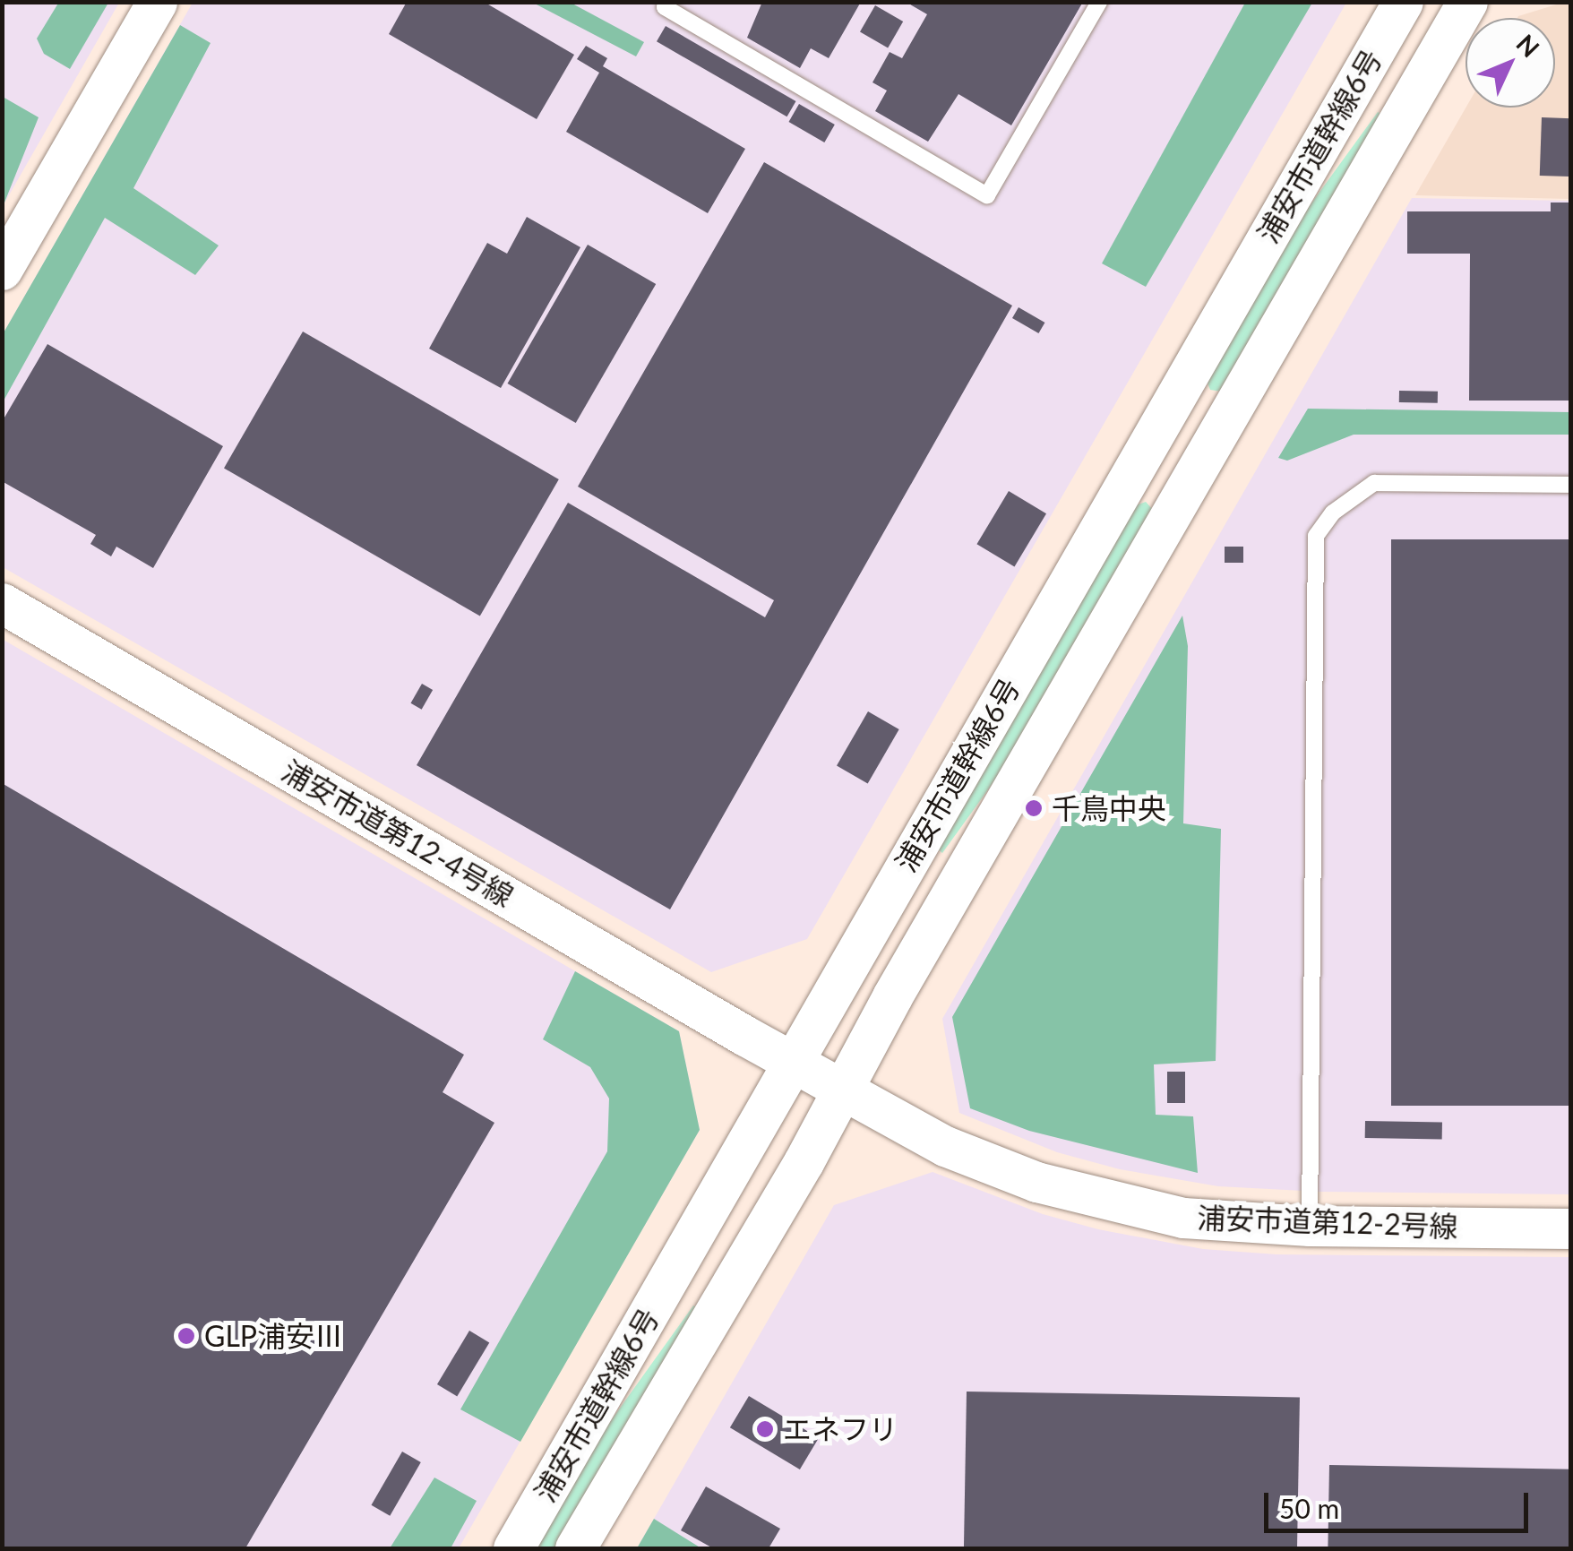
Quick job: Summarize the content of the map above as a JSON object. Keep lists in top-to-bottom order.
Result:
{
  "streets": {
    "street": ["浦安市道幹線6号", "浦安市道第12-4号線", "浦安市道第12-2号線"]
  },
  "crossings": [
    ["浦安市道幹線6号", "浦安市道第12-4号線"],
    ["浦安市道幹線6号", "浦安市道第12-2号線"],
    ["浦安市道第12-4号線", "浦安市道第12-2号線"]
  ],
  "places": ["千鳥中央", "GLP浦安Ⅲ", "エネフリ"],
  "scale_bar": "50 m",
  "north": "top right"
}
